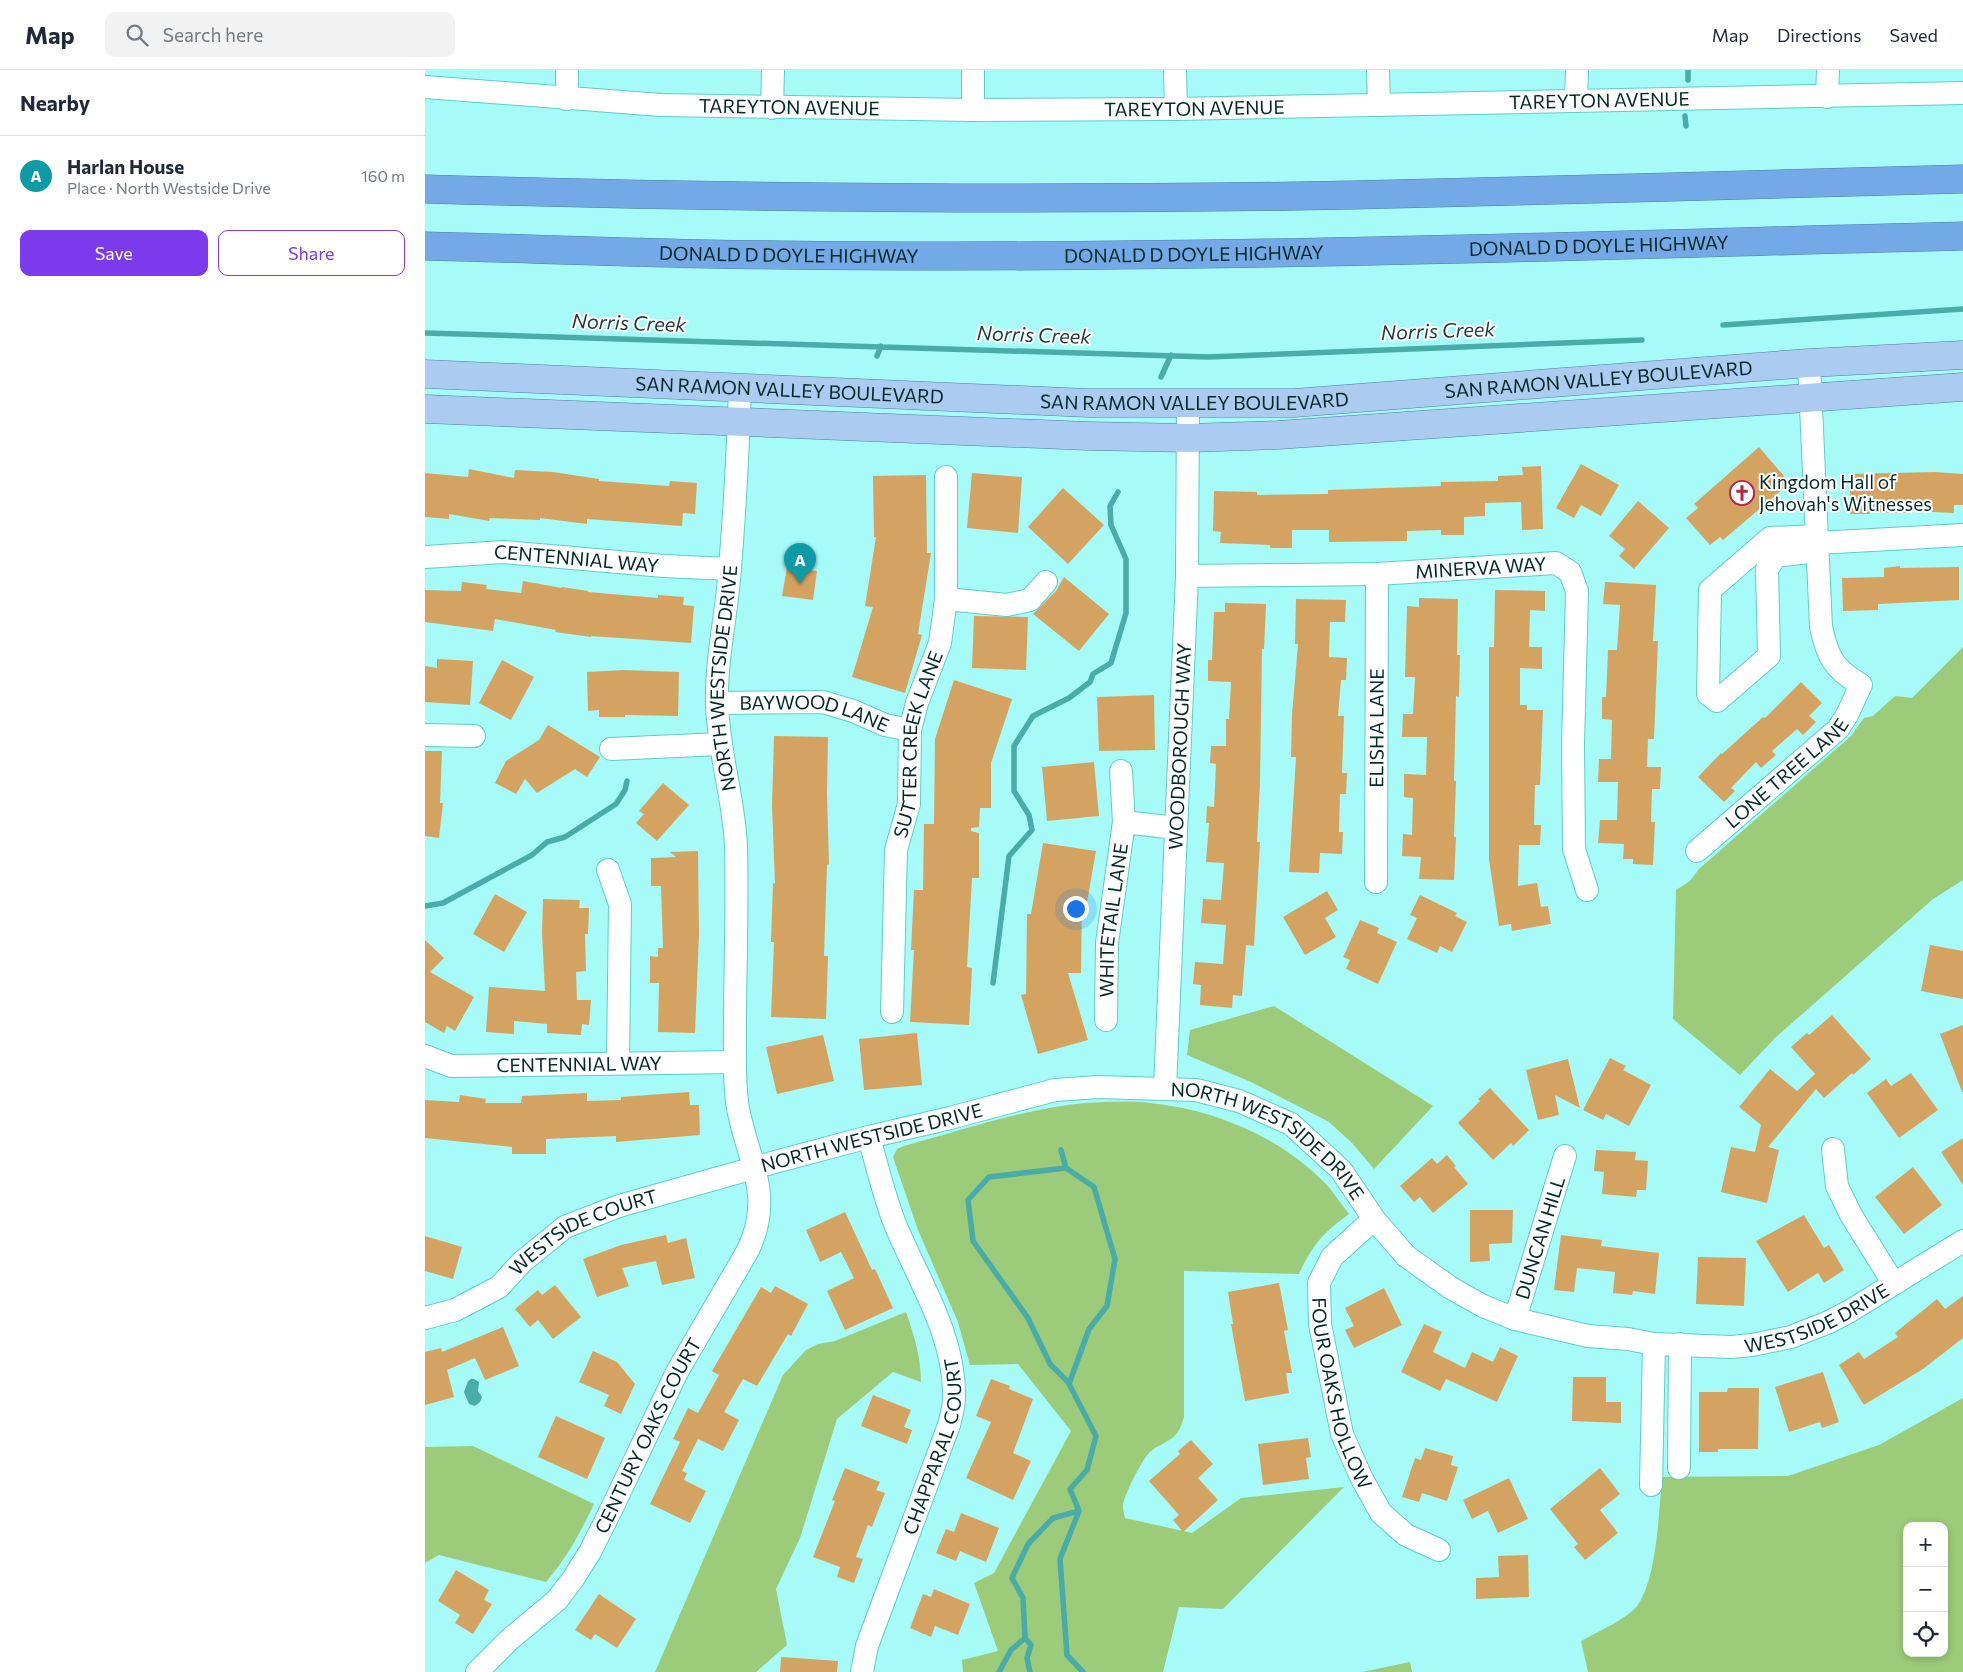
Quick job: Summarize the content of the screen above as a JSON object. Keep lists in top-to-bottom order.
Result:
{
  "streets": {
    "highway": ["DONALD D DOYLE HIGHWAY"],
    "main road": ["SAN RAMON VALLEY BOULEVARD"],
    "street": [
      "TAREYTON AVENUE",
      "CENTENNIAL WAY",
      "MINERVA WAY",
      "NORTH WESTSIDE DRIVE",
      "BAYWOOD LANE",
      "ELISHA LANE",
      "SUTTER CREEK LANE",
      "WOODBOROUGH WAY",
      "LONE TREE LANE",
      "WHITETAIL LANE",
      "WESTSIDE COURT",
      "DUNCAN HILL",
      "WESTSIDE DRIVE",
      "FOUR OAKS HOLLOW",
      "CENTURY OAKS COURT",
      "CHAPPARAL COURT"
    ]
  },
  "crossings": [
    ["SAN RAMON VALLEY BOULEVARD", "NORTH WESTSIDE DRIVE"],
    ["SAN RAMON VALLEY BOULEVARD", "WOODBOROUGH WAY"],
    ["CENTENNIAL WAY", "NORTH WESTSIDE DRIVE"],
    ["MINERVA WAY", "ELISHA LANE"],
    ["MINERVA WAY", "WOODBOROUGH WAY"],
    ["NORTH WESTSIDE DRIVE", "BAYWOOD LANE"],
    ["NORTH WESTSIDE DRIVE", "WOODBOROUGH WAY"],
    ["NORTH WESTSIDE DRIVE", "WESTSIDE COURT"],
    ["NORTH WESTSIDE DRIVE", "DUNCAN HILL"],
    ["NORTH WESTSIDE DRIVE", "WESTSIDE DRIVE"],
    ["NORTH WESTSIDE DRIVE", "FOUR OAKS HOLLOW"],
    ["NORTH WESTSIDE DRIVE", "CENTURY OAKS COURT"],
    ["NORTH WESTSIDE DRIVE", "CHAPPARAL COURT"],
    ["BAYWOOD LANE", "SUTTER CREEK LANE"],
    ["WOODBOROUGH WAY", "WHITETAIL LANE"],
    ["WESTSIDE COURT", "CENTURY OAKS COURT"]
  ],
  "water": ["Norris Creek"],
  "places": {
    "church": ["Kingdom Hall of Jehovah's Witnesses"]
  },
  "page": {
    "header": "Map",
    "search": "Search here",
    "nav": ["Map", "Directions", "Saved"],
    "heading": "Nearby",
    "list": [
      {
        "mark": "A",
        "name": "Harlan House",
        "note": "Place · North Westside Drive",
        "value": "160 m"
      }
    ],
    "buttons": ["Save", "Share"],
    "pins": "A",
    "map_buttons": ["+", "−"]
  }
}
